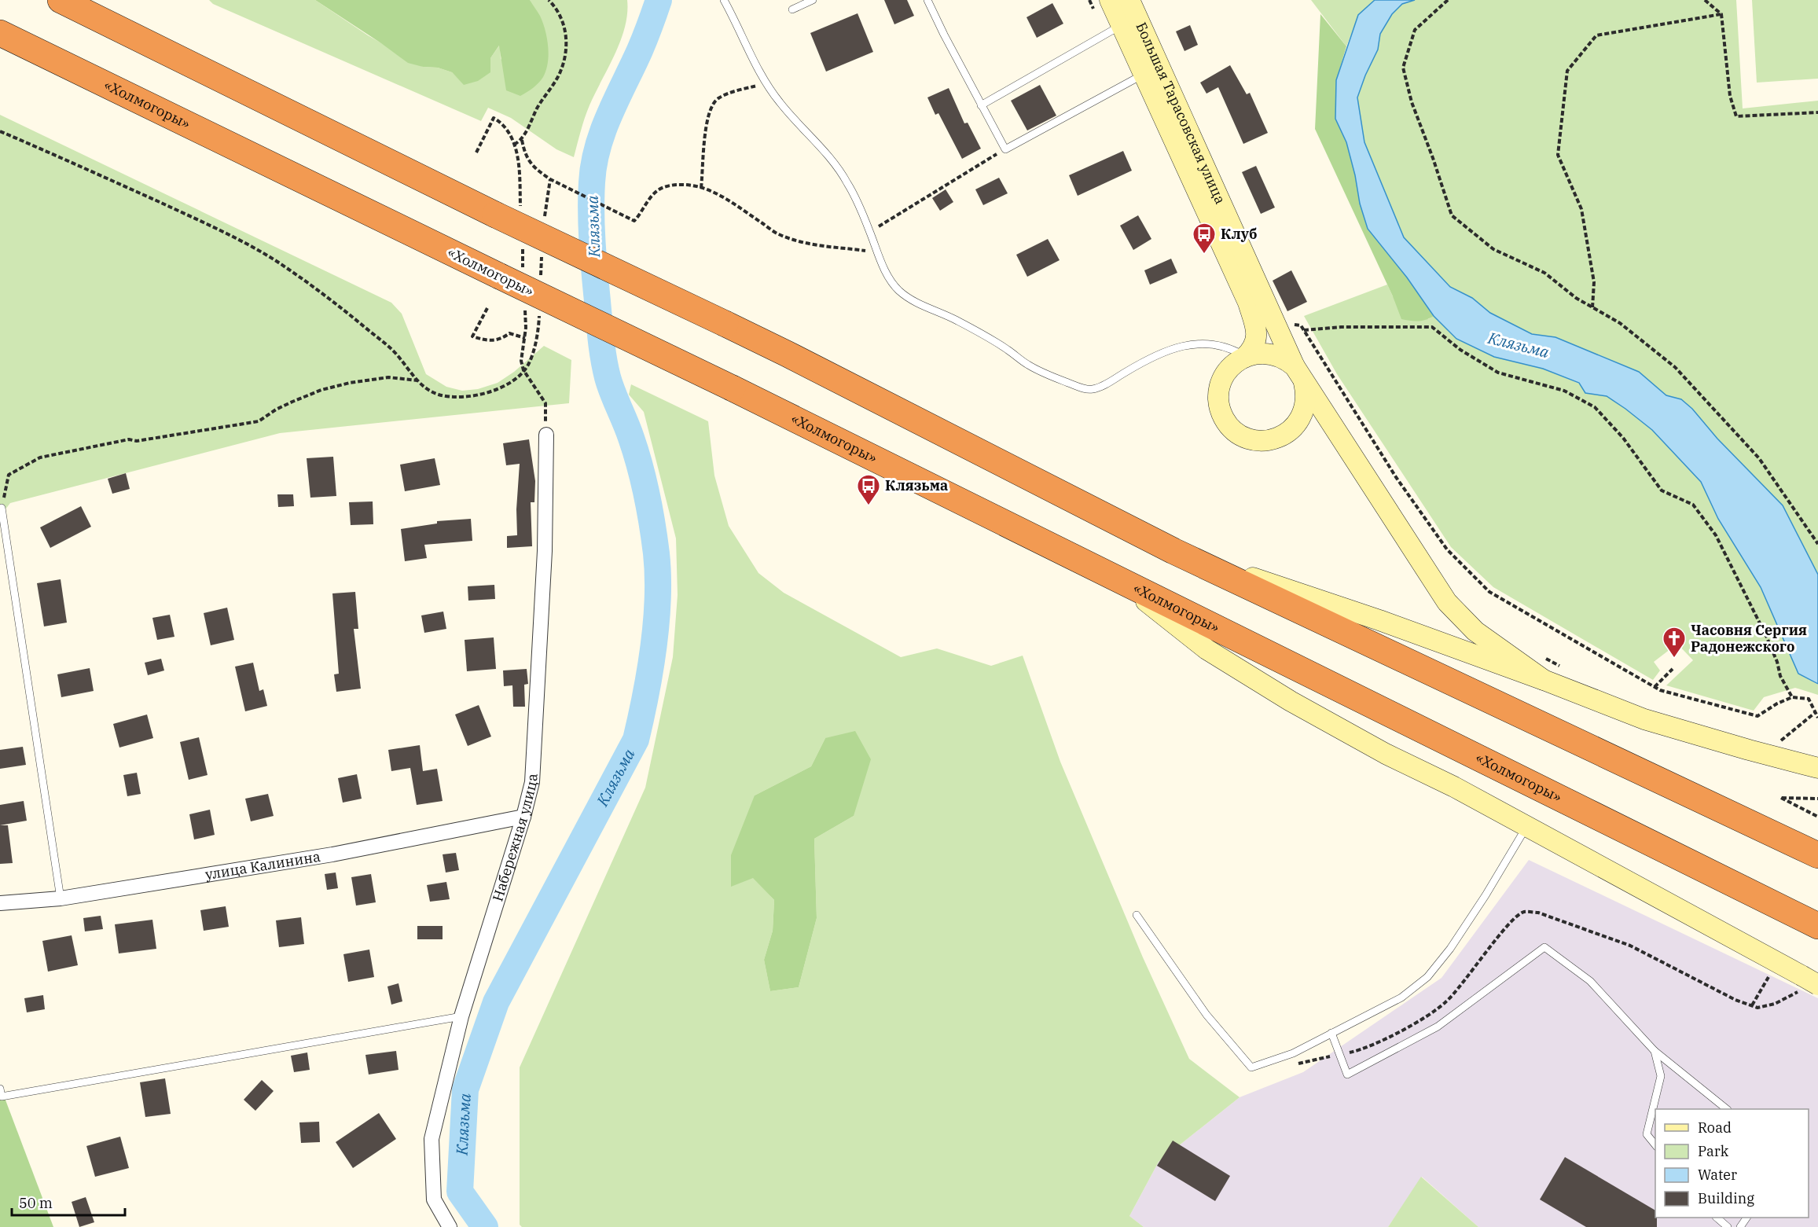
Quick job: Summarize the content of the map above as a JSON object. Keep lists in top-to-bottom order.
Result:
{
  "streets": {
    "highway": ["«Холмогоры»"],
    "main road": ["Большая Тарасовская улица"],
    "street": ["Набережная улица", "улица Калинина"]
  },
  "crossings": [
    ["Набережная улица", "улица Калинина"]
  ],
  "water": ["Клязьма"],
  "places": {
    "bus stop": ["Клуб", "Клязьма"],
    "church": ["Часовня Сергия Радонежского"]
  },
  "legend": [
    "Road",
    "Park",
    "Water",
    "Building"
  ],
  "scale_bar": "50 m"
}
